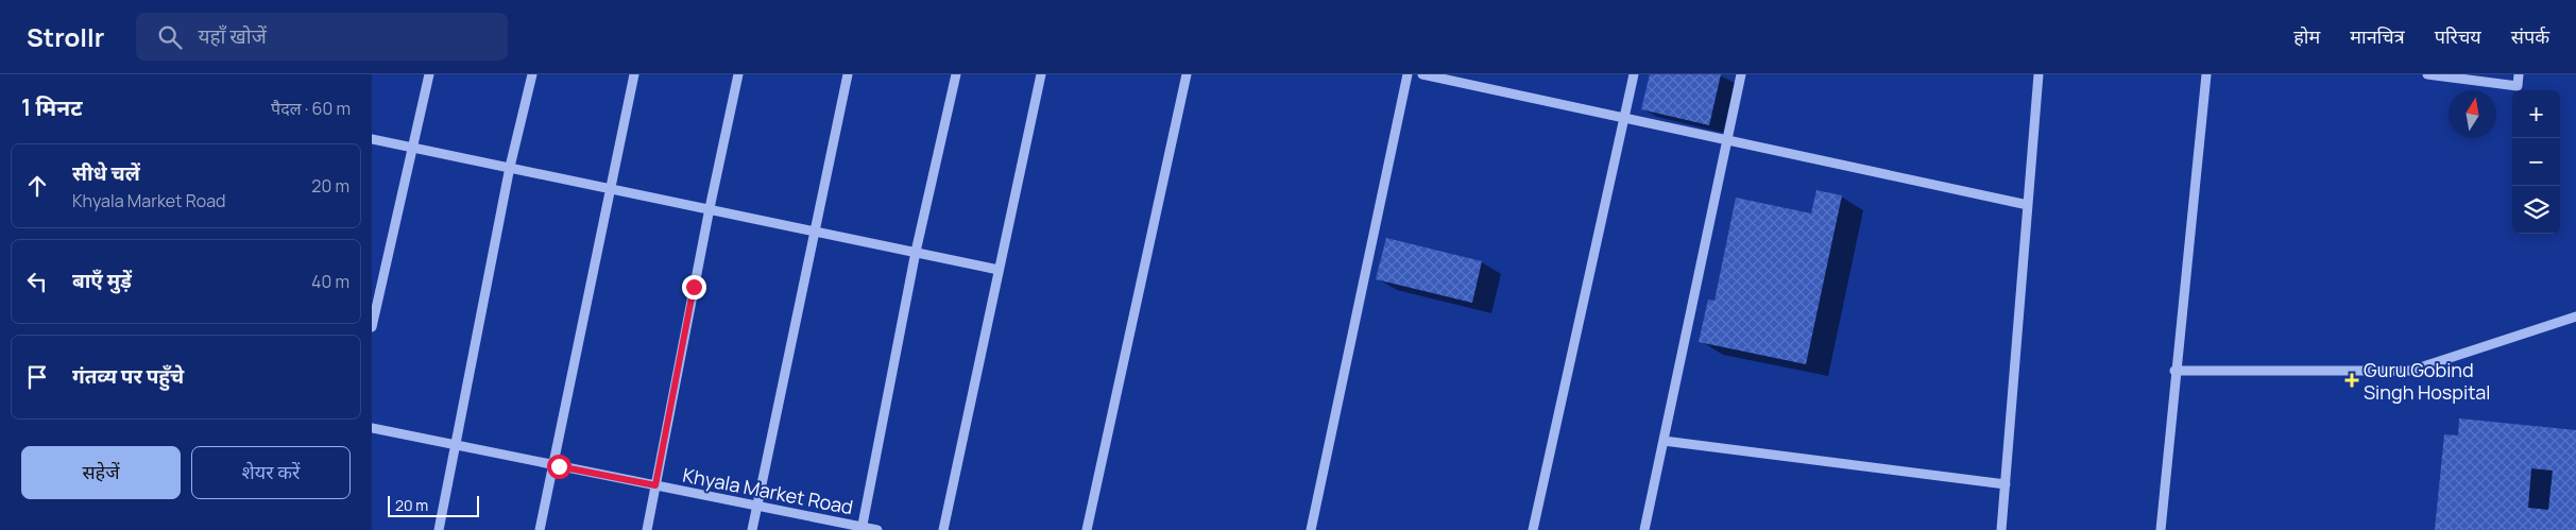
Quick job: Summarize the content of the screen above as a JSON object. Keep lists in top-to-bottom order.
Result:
{
  "streets": {
    "street": ["Khyala Market Road"]
  },
  "places": {
    "health": ["Guru Gobind Singh Hospital"]
  },
  "scale_bar": "20 m",
  "north": "top",
  "page": {
    "header": "Strollr",
    "search": "यहाँ खोजें",
    "nav": [
      "होम",
      "मानचित्र",
      "परिचय",
      "संपर्क"
    ],
    "heading": ["1 मिनट", "पैदल · 60 m"],
    "map_buttons": ["+", "−"],
    "list": [
      ["सीधे चलें", "Khyala Market Road", "20 m"],
      ["बाएँ मुड़ें", "40 m"],
      "गंतव्य पर पहुँचे"
    ],
    "buttons": ["सहेजें", "शेयर करें"],
    "scale": "20 m"
  }
}
